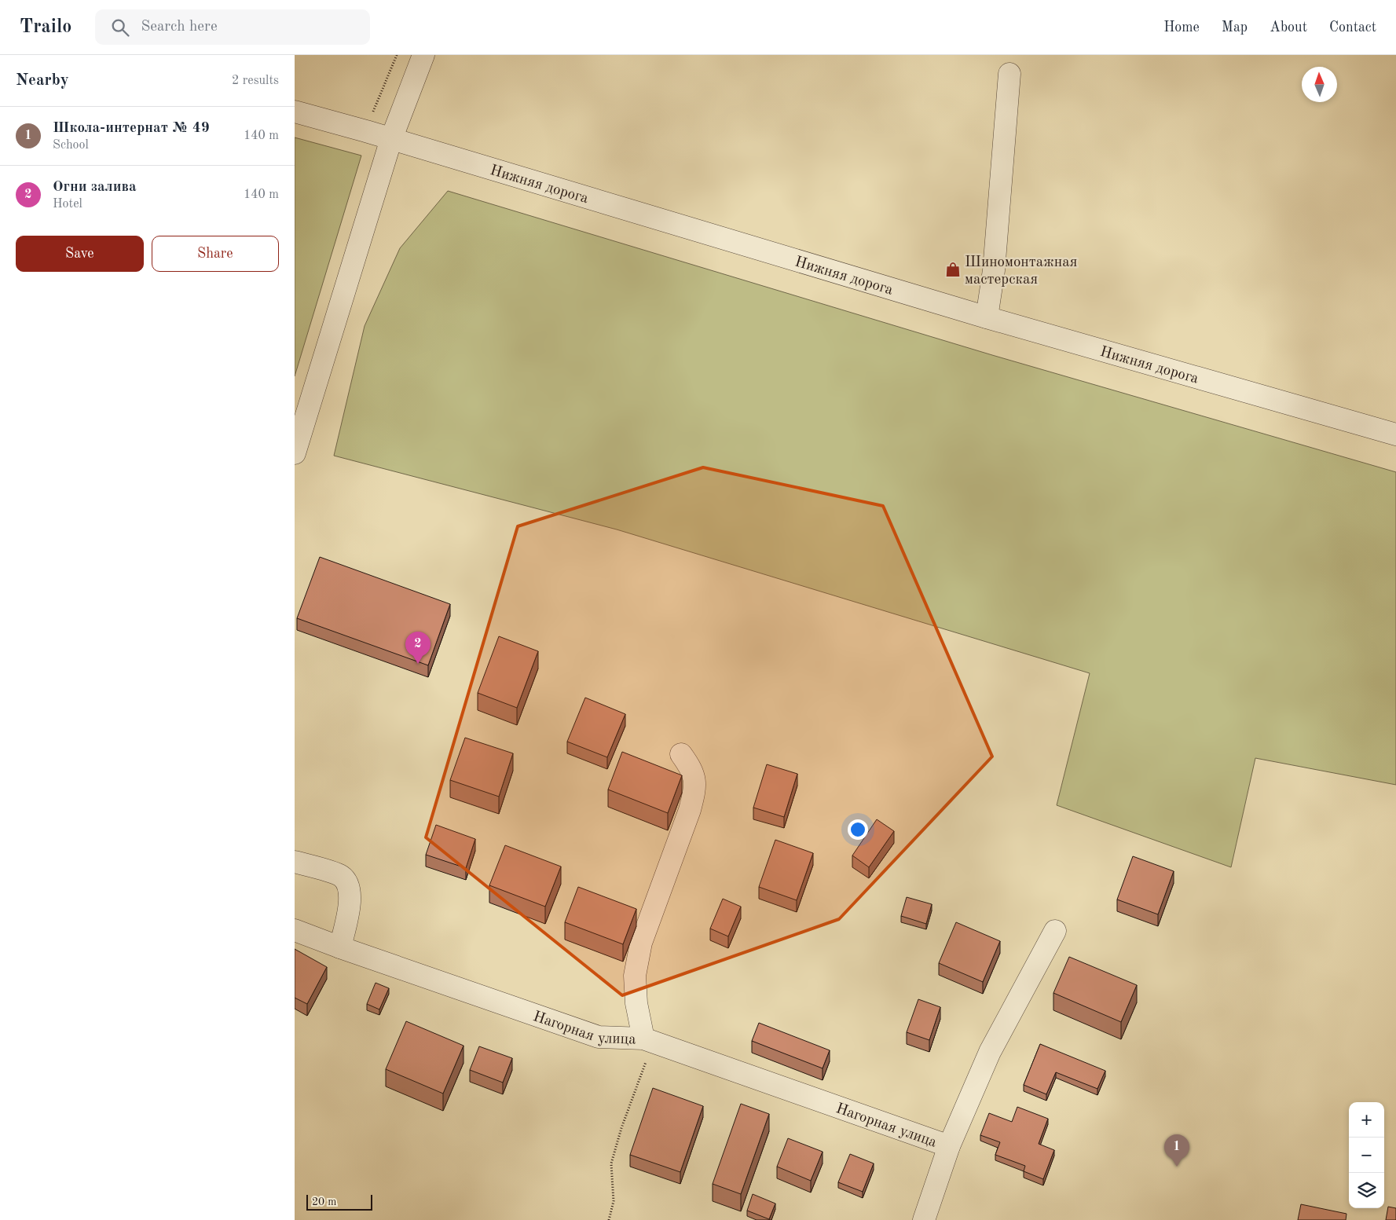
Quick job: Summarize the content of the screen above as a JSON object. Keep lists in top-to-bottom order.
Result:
{
  "streets": {
    "street": ["Нижняя дорога", "Нагорная улица"]
  },
  "places": {
    "shop": ["Шиномонтажная мастерская"]
  },
  "scale_bar": "20 m",
  "north": "top",
  "page": {
    "header": "Trailo",
    "search": "Search here",
    "nav": [
      "Home",
      "Map",
      "About",
      "Contact"
    ],
    "heading": ["Nearby", "2 results"],
    "list": [
      {
        "mark": "1",
        "name": "Школа-интернат № 49",
        "note": "School",
        "value": "140 m"
      },
      {
        "mark": "2",
        "name": "Огни залива",
        "note": "Hotel",
        "value": "140 m"
      }
    ],
    "buttons": ["Save", "Share"],
    "pins": ["2", "1"],
    "map_buttons": ["+", "−"],
    "scale": "20 m"
  }
}
